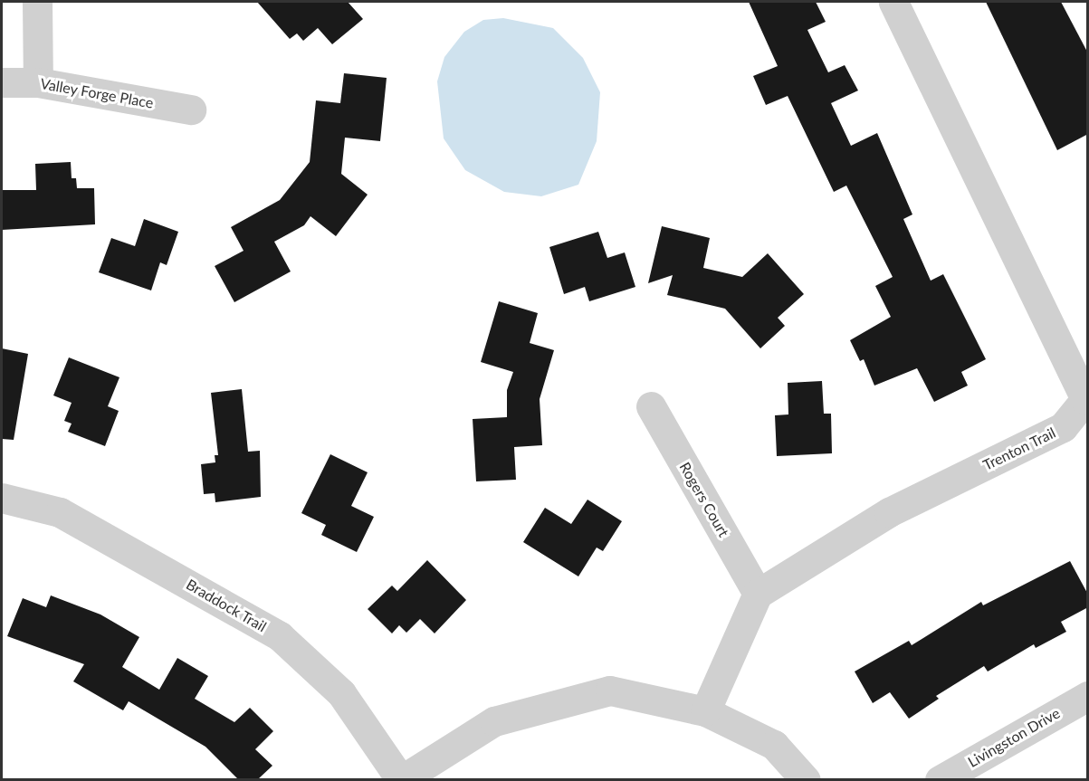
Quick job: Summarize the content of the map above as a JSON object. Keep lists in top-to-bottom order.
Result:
{
  "streets": {
    "street": [
      "Valley Forge Place",
      "Trenton Trail",
      "Rogers Court",
      "Braddock Trail",
      "Livingston Drive"
    ]
  },
  "crossings": [
    ["Trenton Trail", "Rogers Court"]
  ]
}
